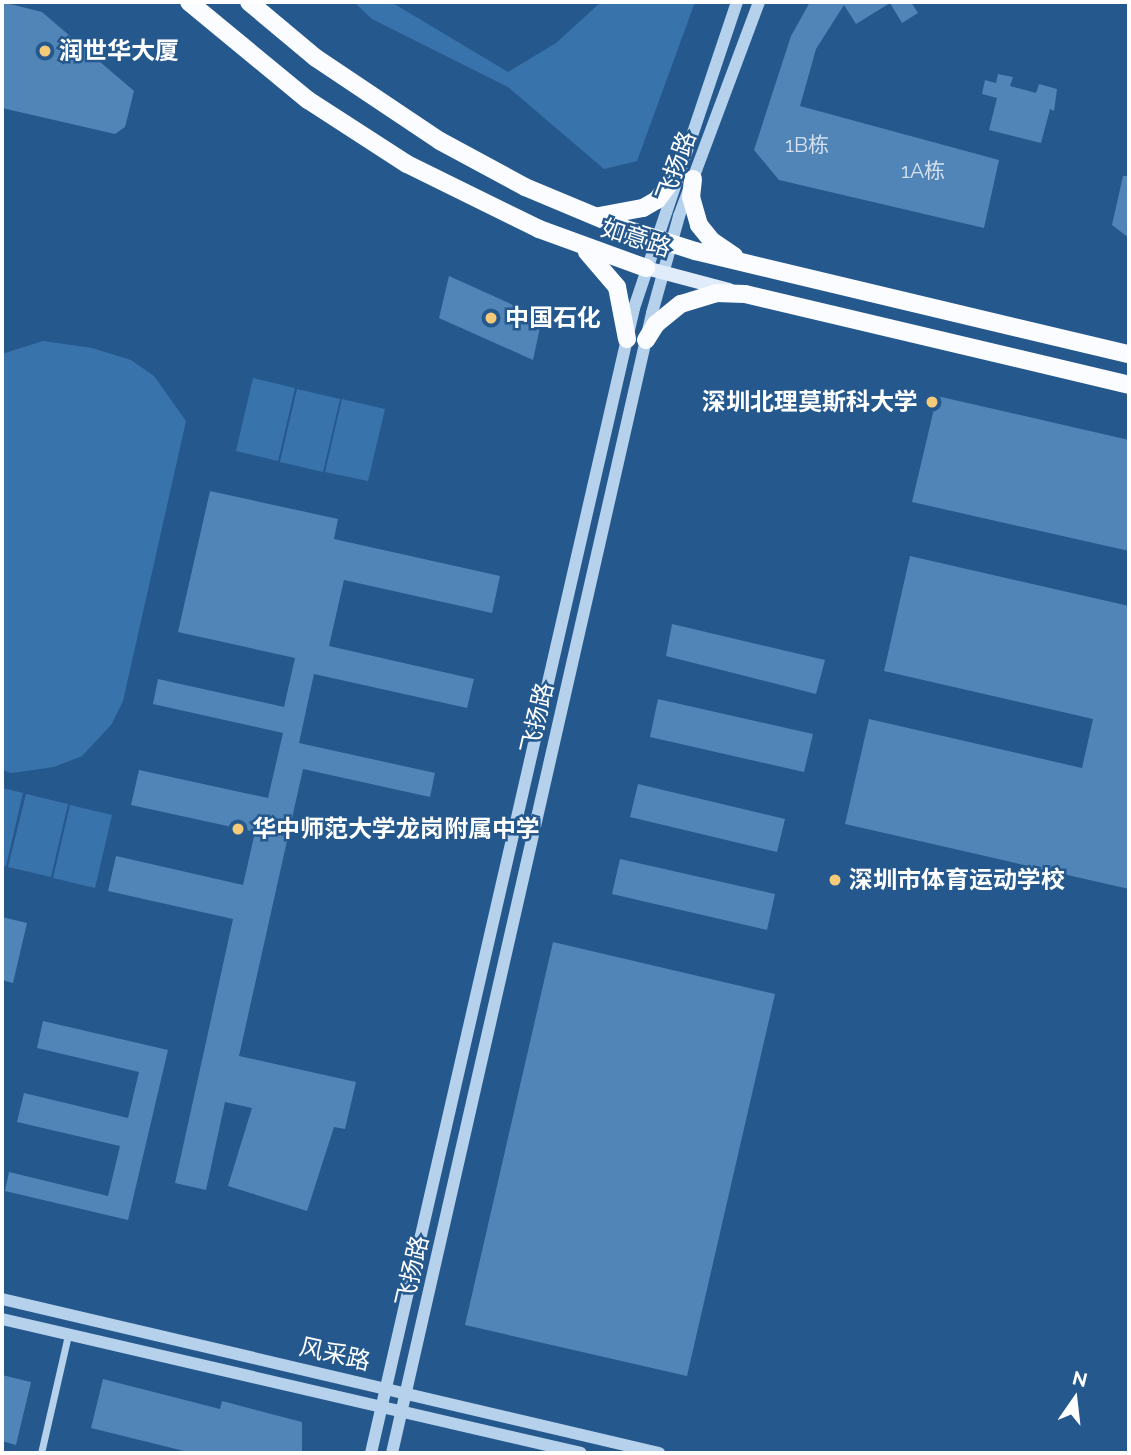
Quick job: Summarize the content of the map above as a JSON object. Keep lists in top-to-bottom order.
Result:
{
  "streets": {
    "main road": ["如意路"],
    "street": ["飞扬路", "风采路"]
  },
  "crossings": [
    ["飞扬路", "如意路"],
    ["飞扬路", "风采路"]
  ],
  "places": [
    "润世华大厦",
    "中国石化",
    "深圳北理莫斯科大学",
    "华中师范大学龙岗附属中学",
    "深圳市体育运动学校"
  ],
  "house_numbers": ["1B栋", "1A栋"],
  "north": "top"
}
